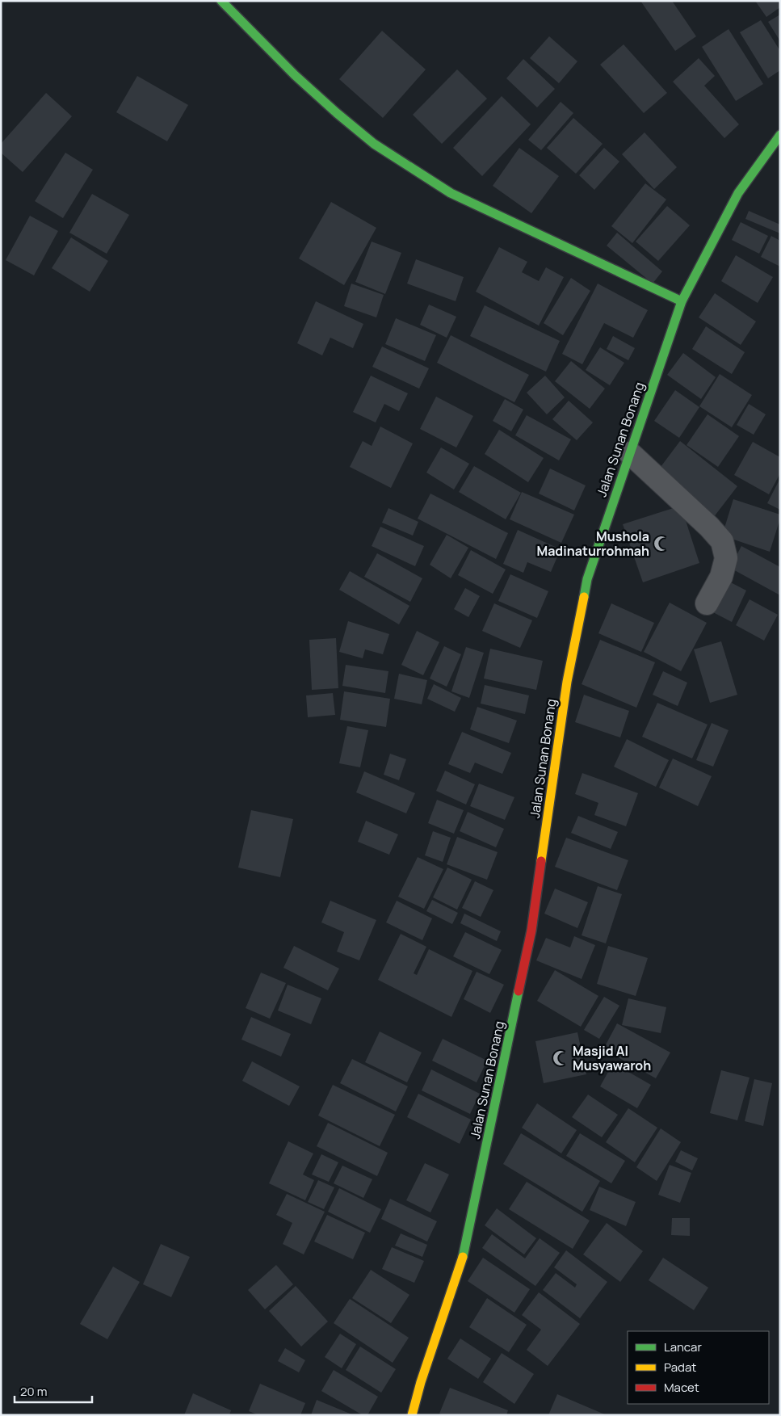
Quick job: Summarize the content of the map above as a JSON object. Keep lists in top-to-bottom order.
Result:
{
  "streets": {
    "street": ["Jalan Sunan Bonang"]
  },
  "places": {
    "mosque": ["Mushola Madinaturrohmah", "Masjid Al Musyawaroh"]
  },
  "legend": ["Lancar", "Padat", "Macet"],
  "scale_bar": "20 m"
}
